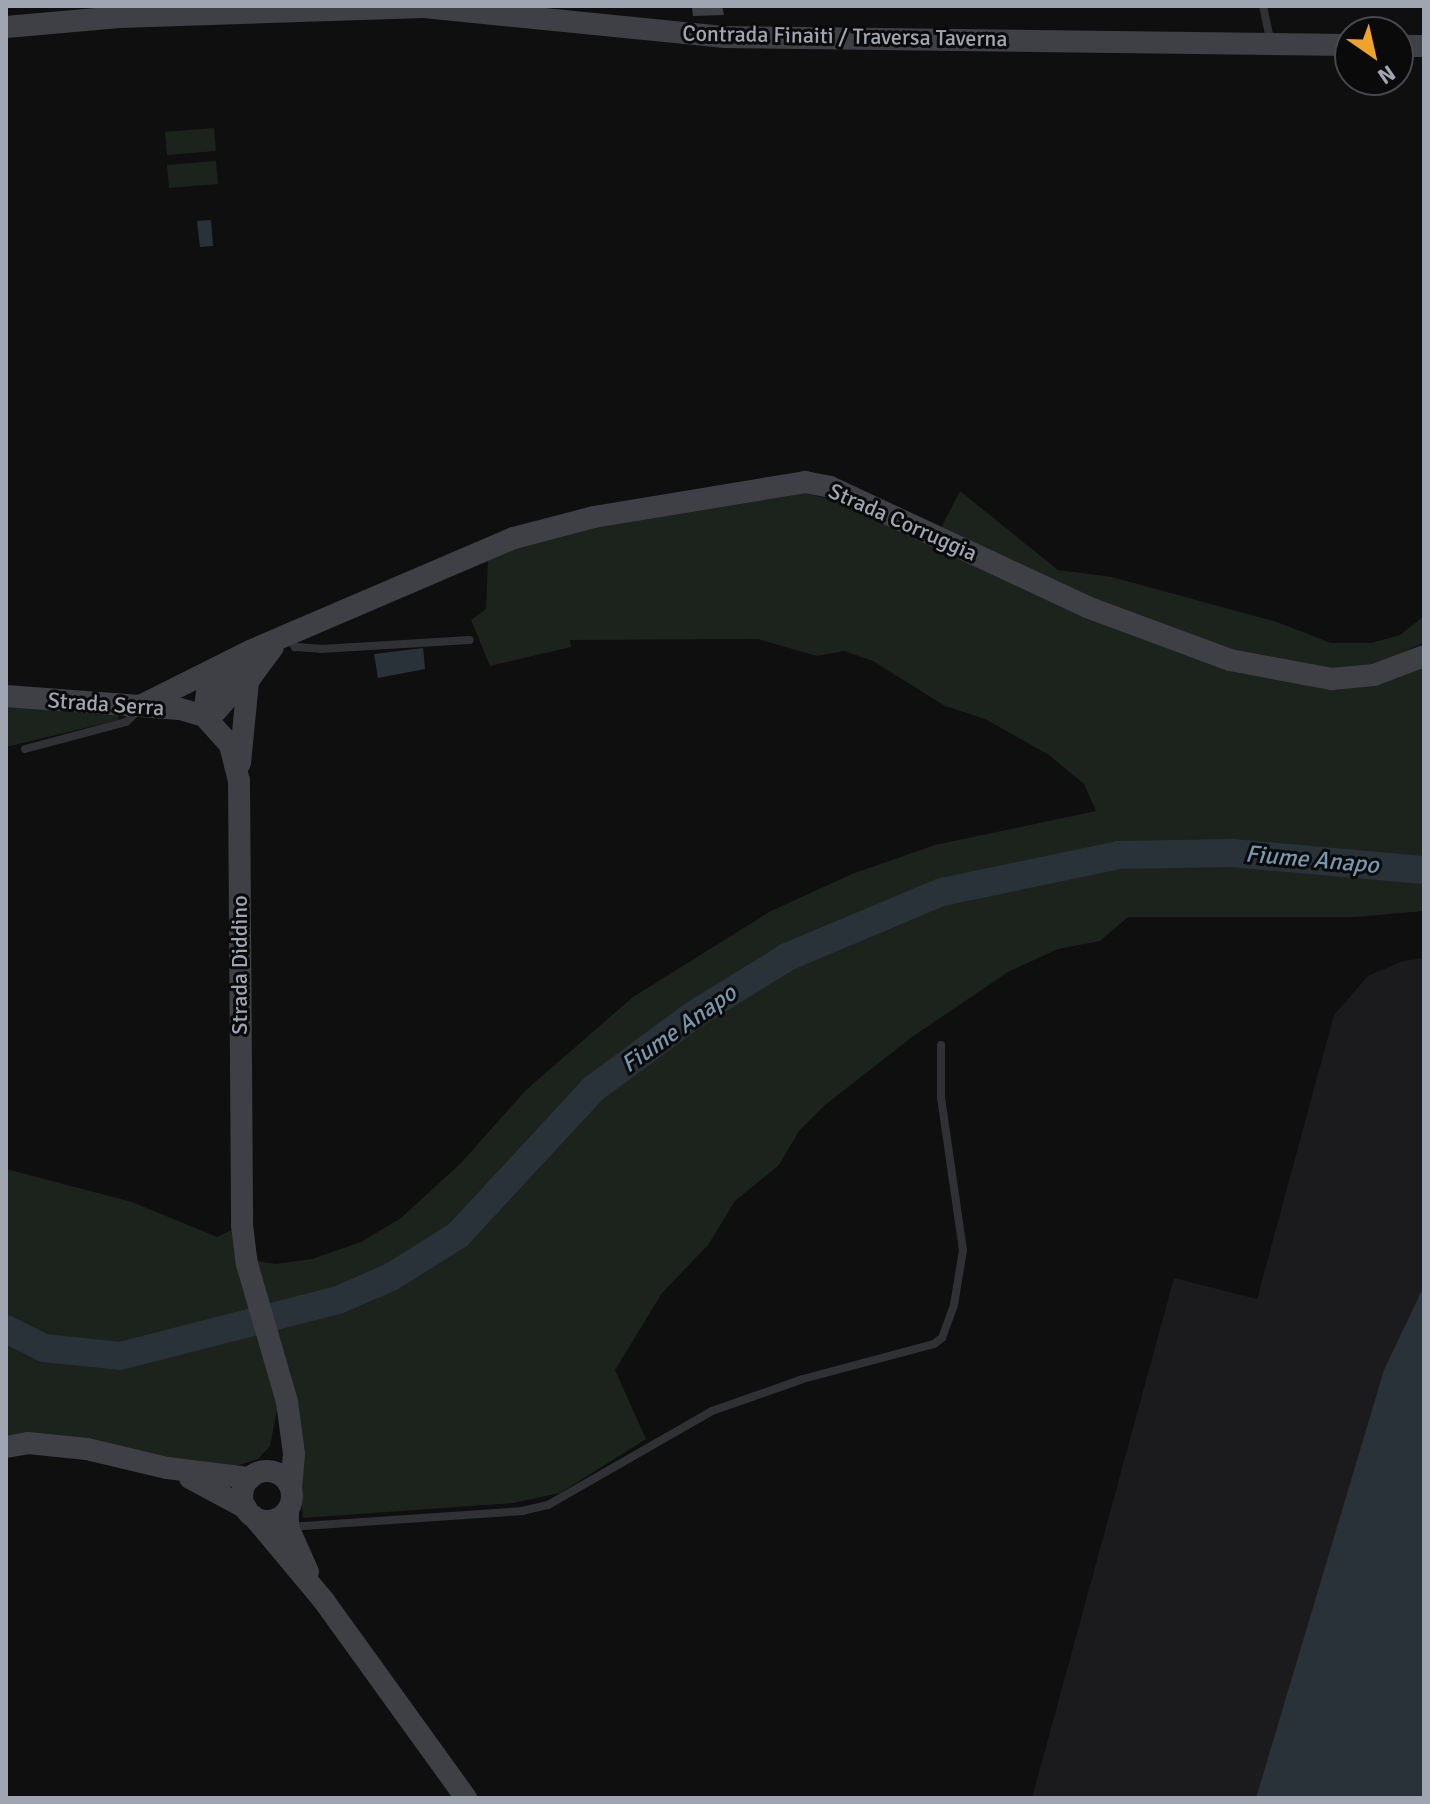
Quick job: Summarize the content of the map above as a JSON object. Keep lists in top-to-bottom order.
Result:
{
  "streets": {
    "street": [
      "Contrada Finaiti / Traversa Taverna",
      "Strada Corruggia",
      "Strada Serra",
      "Strada Diddino"
    ]
  },
  "crossings": [
    ["Strada Corruggia", "Strada Serra"],
    ["Strada Corruggia", "Strada Diddino"],
    ["Strada Serra", "Strada Diddino"]
  ],
  "water": ["Fiume Anapo"],
  "north": "bottom right"
}
